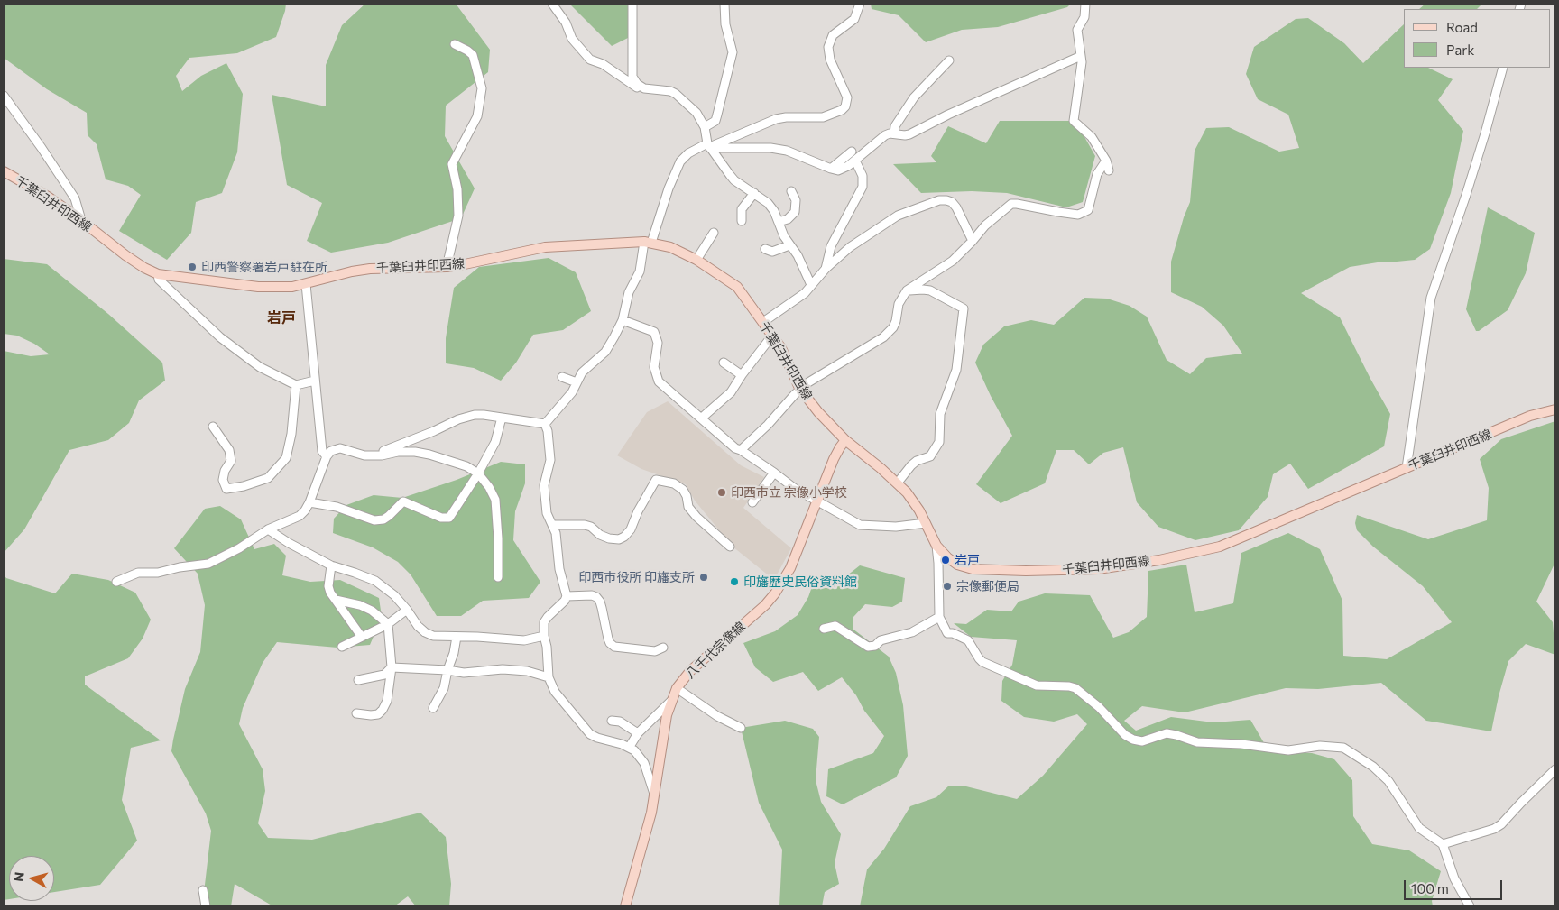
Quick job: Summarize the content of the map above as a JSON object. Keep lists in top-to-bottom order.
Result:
{
  "streets": {
    "main road": ["千葉臼井印西線", "八千代宗像線"]
  },
  "crossings": [
    ["千葉臼井印西線", "八千代宗像線"]
  ],
  "districts": ["岩戸"],
  "places": [
    "印西警察署岩戸駐在所",
    "印西市立 宗像小学校",
    "岩戸",
    "印西市役所 印旛支所",
    "印旛歴史民俗資料館",
    "宗像郵便局"
  ],
  "legend": ["Road", "Park"],
  "scale_bar": "100 m",
  "north": "left"
}
